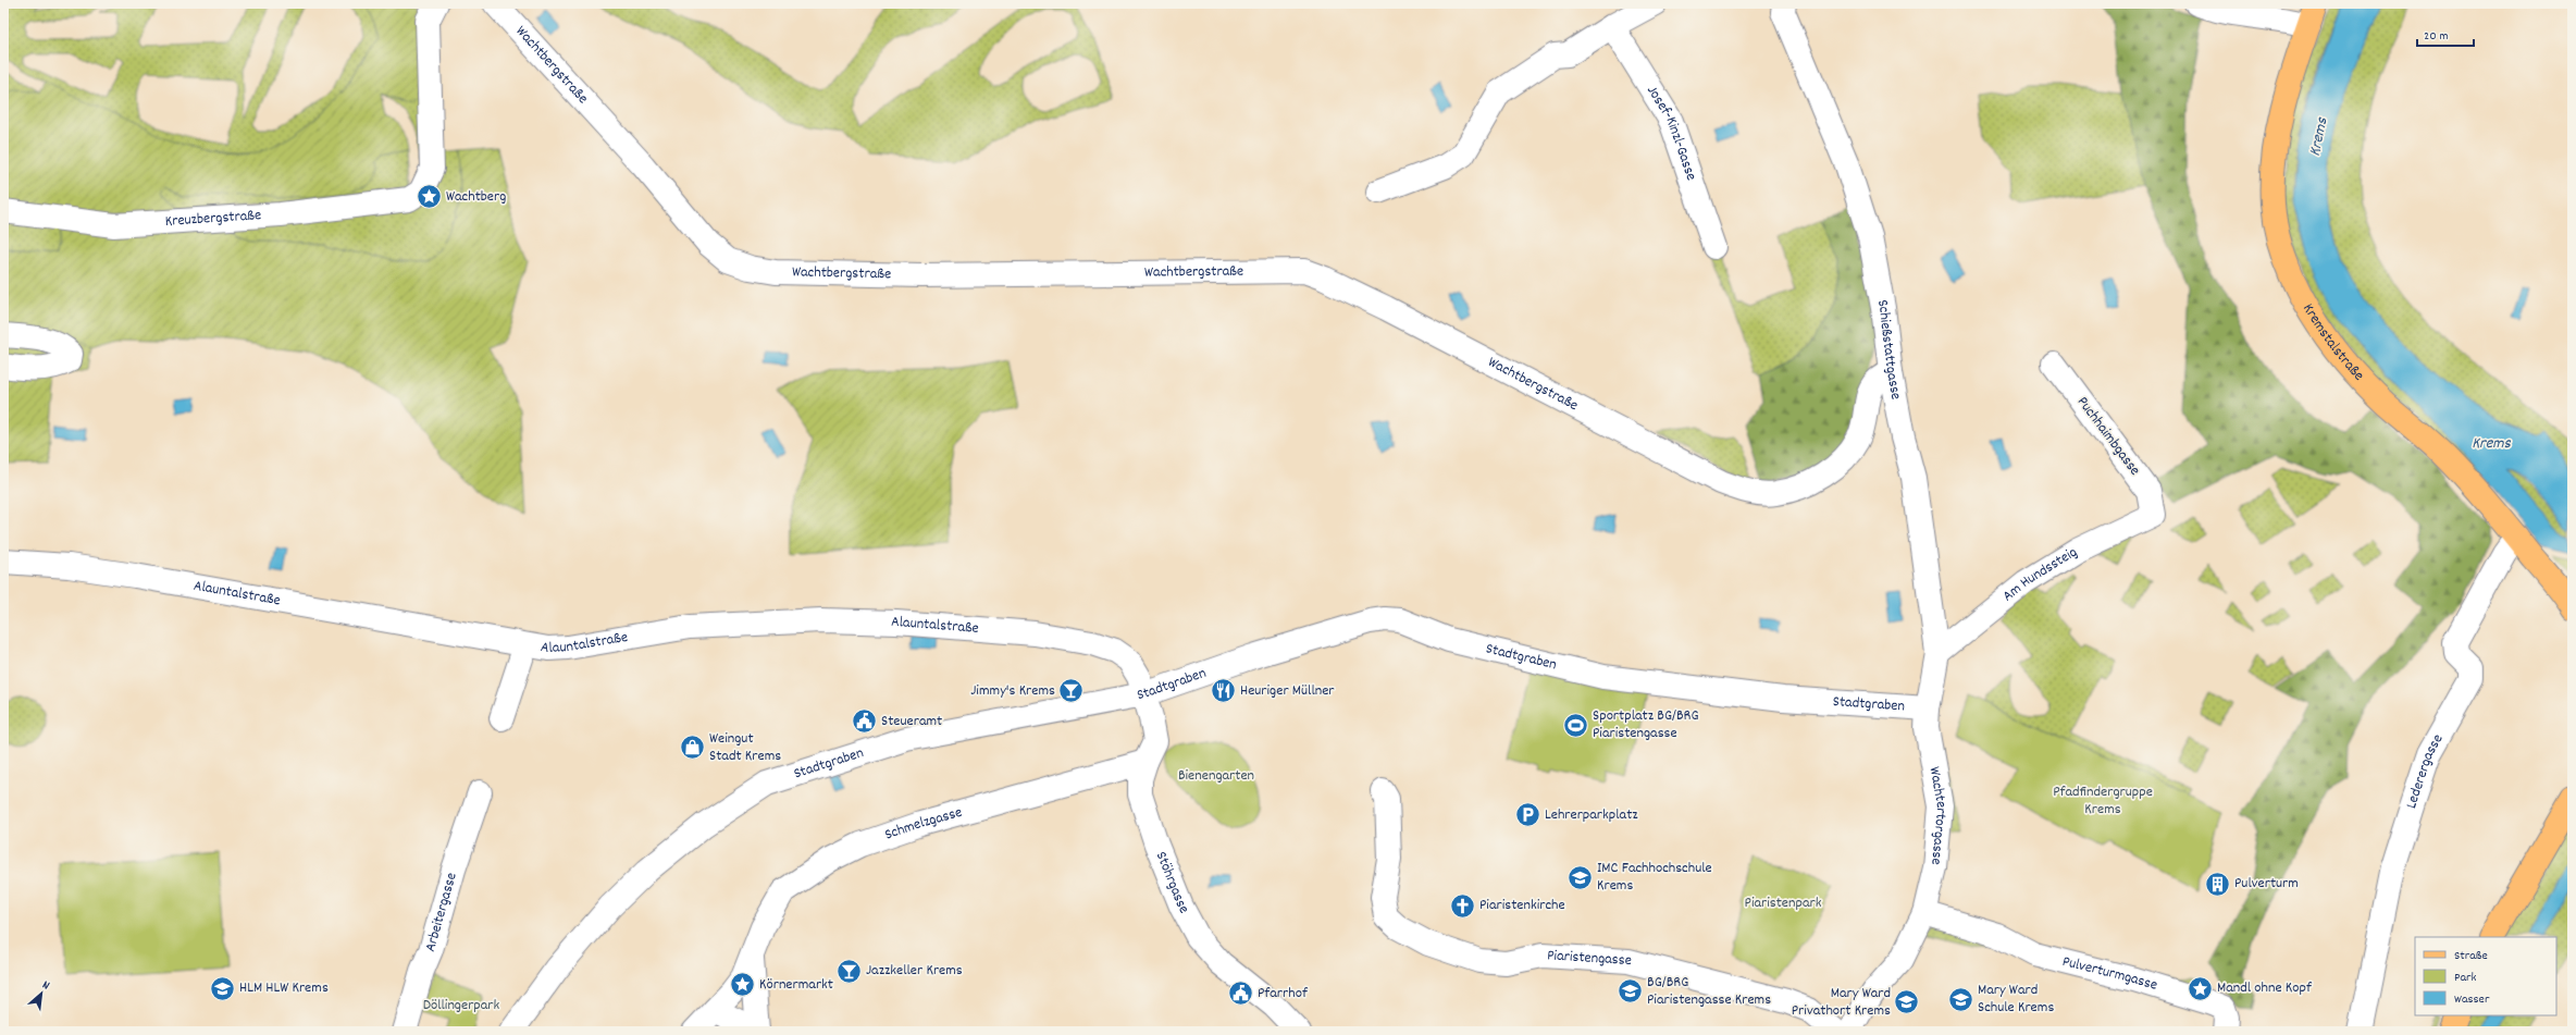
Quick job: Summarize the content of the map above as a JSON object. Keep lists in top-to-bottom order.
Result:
{
  "streets": {
    "main road": ["Kremstalstraße"],
    "street": [
      "Wachtbergstraße",
      "Josef-Kinzl-Gasse",
      "Kreuzbergstraße",
      "Schießstattgasse",
      "Puchhaimbgasse",
      "Am Hundssteig",
      "Alauntalstraße",
      "Stadtgraben",
      "Lederergasse",
      "Wachtertorgasse",
      "Schmelzgasse",
      "Stöhrgasse",
      "Arbeitergasse",
      "Piaristengasse",
      "Pulverturmgasse"
    ]
  },
  "crossings": [
    ["Wachtbergstraße", "Schießstattgasse"],
    ["Kremstalstraße", "Lederergasse"],
    ["Schießstattgasse", "Am Hundssteig"],
    ["Schießstattgasse", "Stadtgraben"],
    ["Schießstattgasse", "Wachtertorgasse"],
    ["Puchhaimbgasse", "Am Hundssteig"],
    ["Alauntalstraße", "Stadtgraben"],
    ["Alauntalstraße", "Stöhrgasse"],
    ["Stadtgraben", "Wachtertorgasse"],
    ["Stadtgraben", "Stöhrgasse"],
    ["Wachtertorgasse", "Pulverturmgasse"],
    ["Schmelzgasse", "Stöhrgasse"]
  ],
  "water": ["Krems"],
  "parks": [
    "Bienengarten",
    "Pfadfindergruppe Krems",
    "Piaristenpark",
    "Döllingerpark"
  ],
  "places": {
    "place": ["Wachtberg", "Körnermarkt", "Mandl ohne Kopf"],
    "bar": ["Jimmy's Krems", "Jazzkeller Krems"],
    "restaurant": ["Heuriger Müllner"],
    "public building": ["Steueramt", "Pfarrhof"],
    "sports": ["Sportplatz BG/BRG Piaristengasse"],
    "shop": ["Weingut Stadt Krems"],
    "parking": ["Lehrerparkplatz"],
    "school or university": [
      "IMC Fachhochschule Krems",
      "HLM HLW Krems",
      "BG/BRG Piaristengasse Krems",
      "Mary Ward Schule Krems",
      "Mary Ward Privathort Krems"
    ],
    "building": ["Pulverturm"],
    "church": ["Piaristenkirche"]
  },
  "legend": ["Straße", "Park", "Wasser"],
  "scale_bar": "20 m",
  "north": "top right"
}
